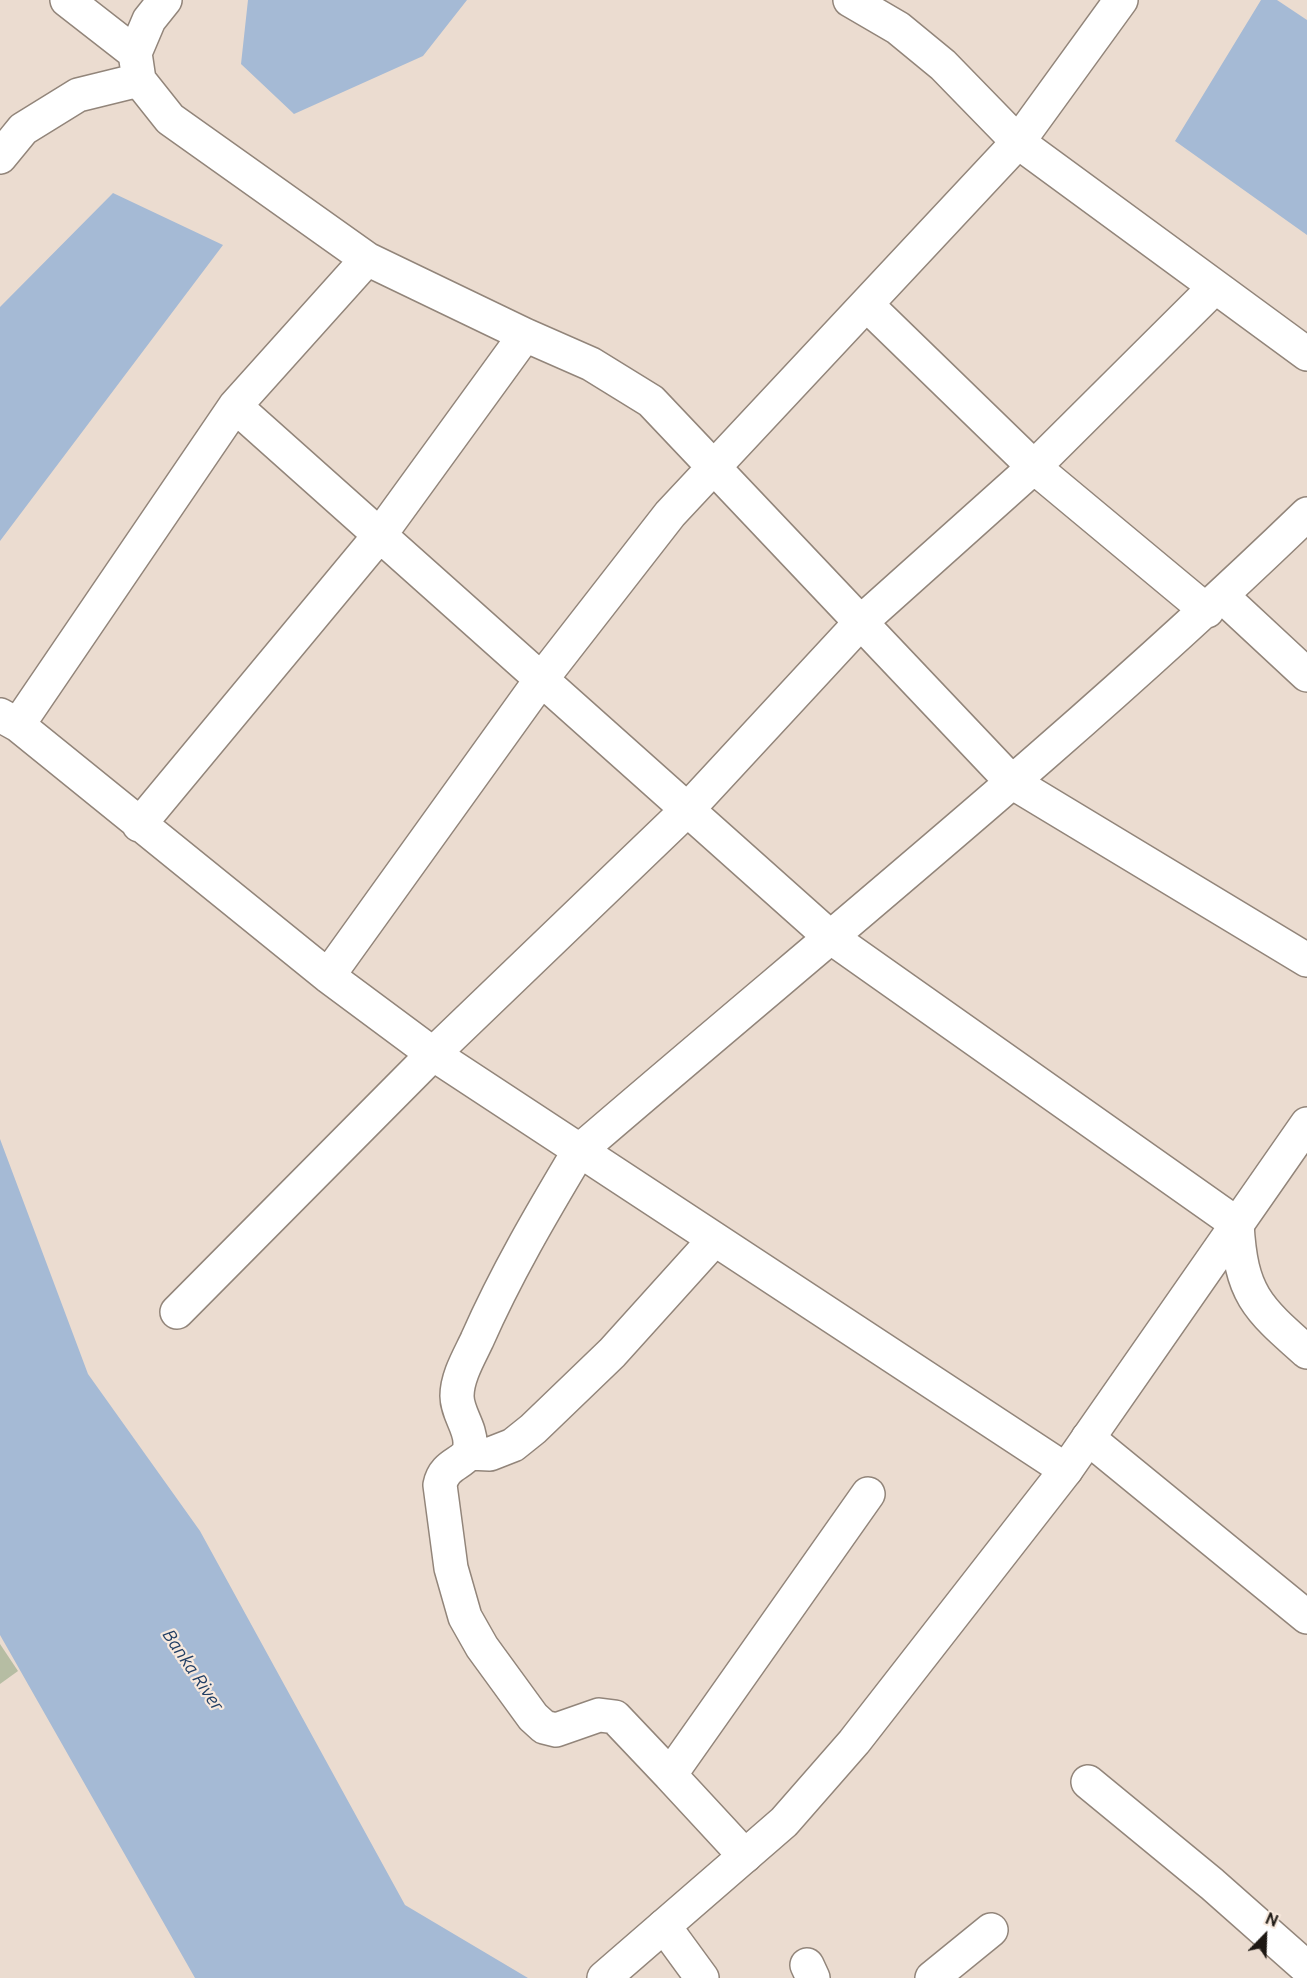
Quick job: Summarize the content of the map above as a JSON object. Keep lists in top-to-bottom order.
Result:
{
  "water": ["Banka River"],
  "north": "top right"
}
